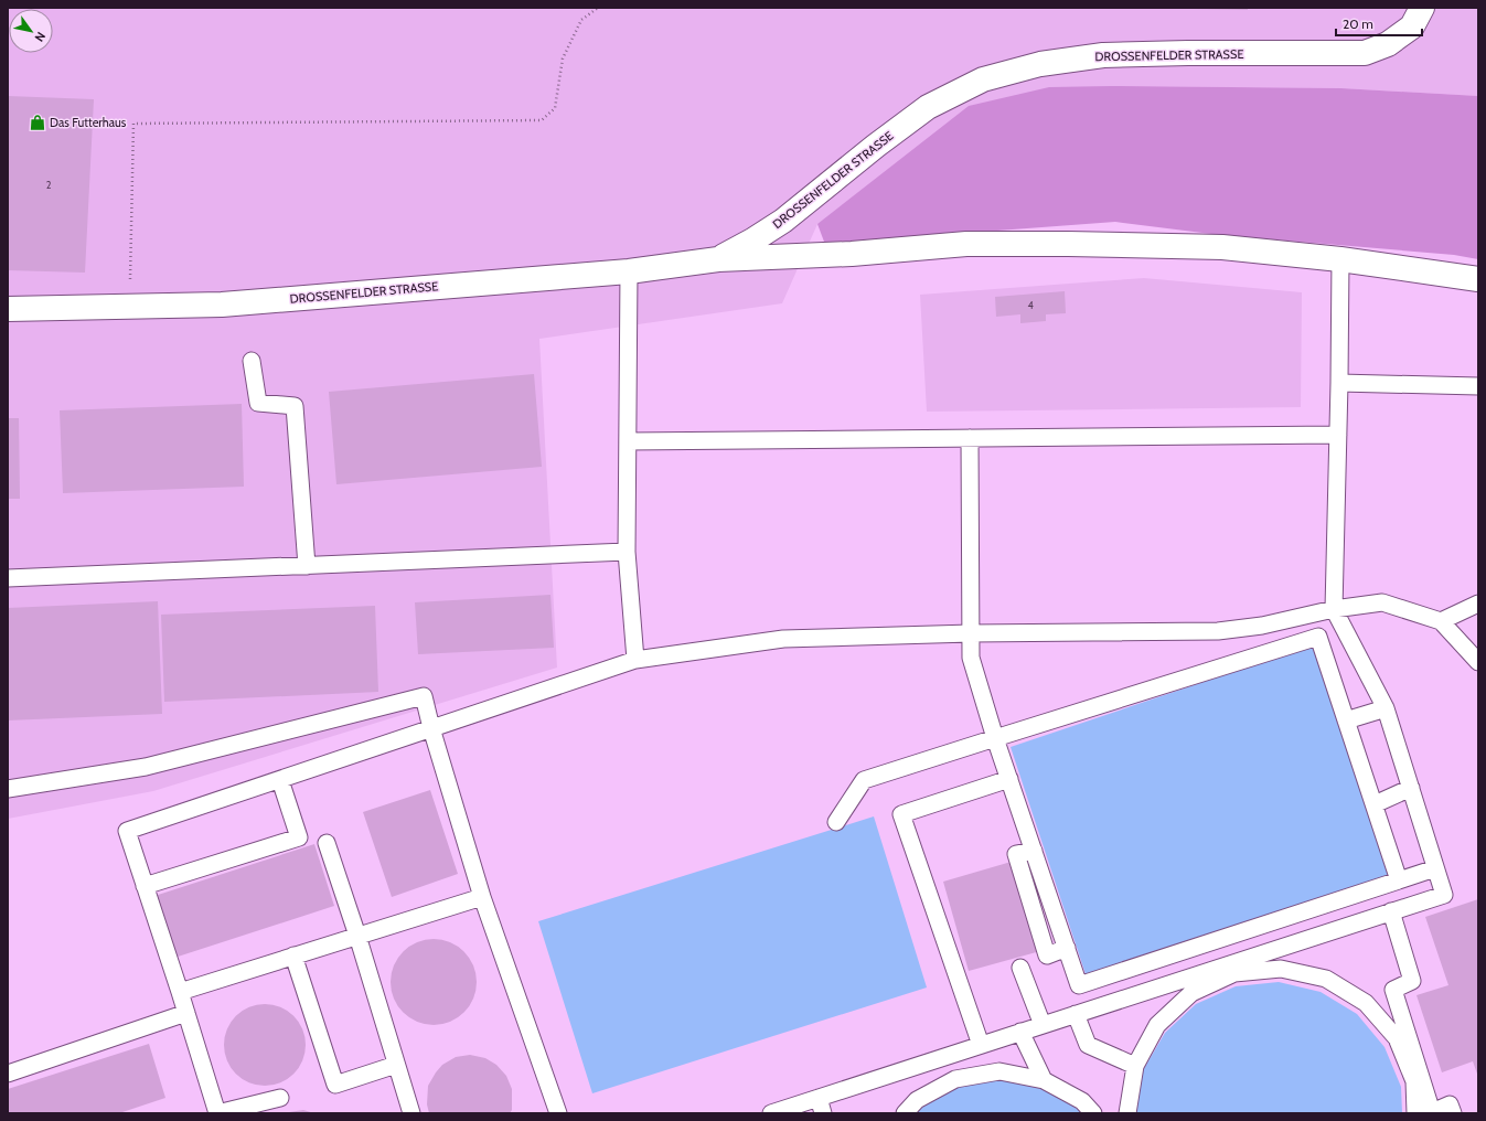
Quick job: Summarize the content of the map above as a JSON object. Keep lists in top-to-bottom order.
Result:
{
  "streets": {
    "street": ["DROSSENFELDER STRASSE"]
  },
  "places": {
    "shop": ["Das Futterhaus"]
  },
  "house_numbers": ["2", "4"],
  "scale_bar": "20 m",
  "north": "bottom right"
}
